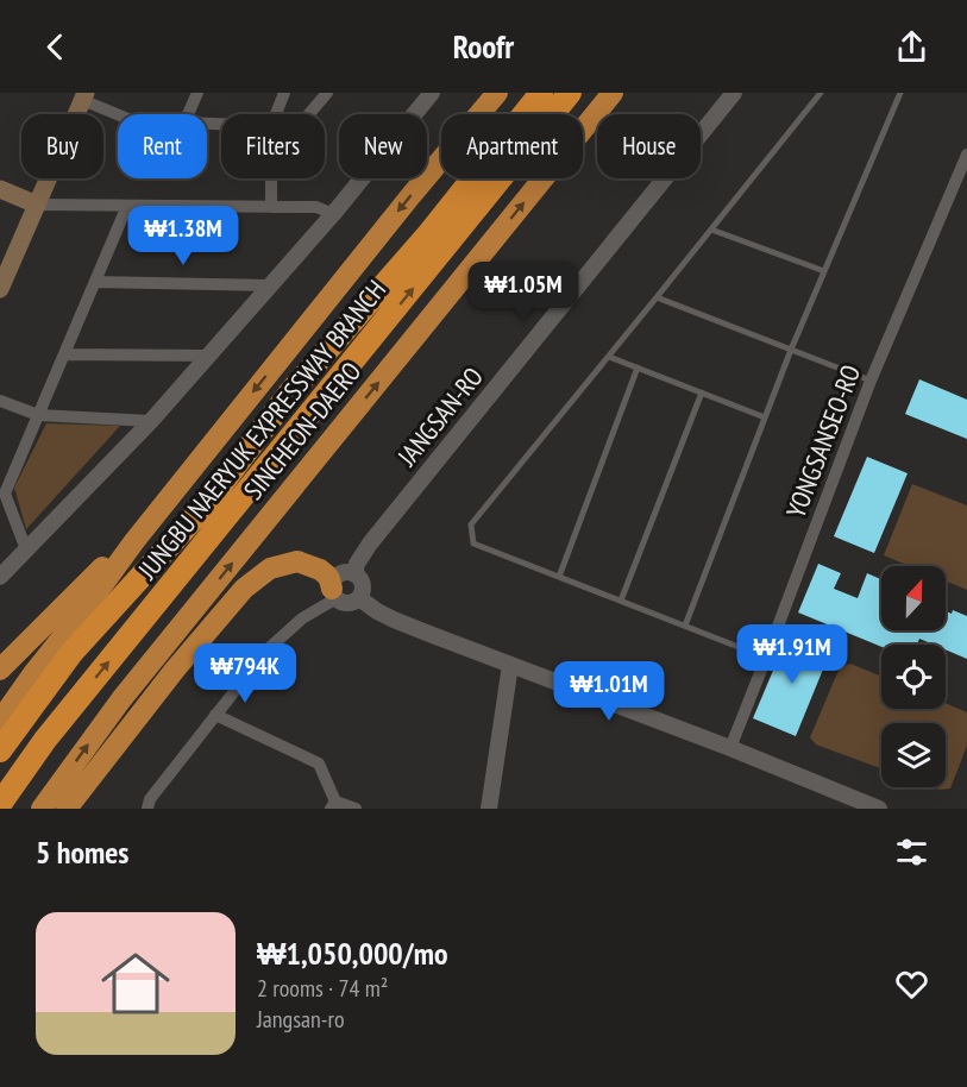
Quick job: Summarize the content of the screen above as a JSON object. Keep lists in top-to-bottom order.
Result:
{
  "streets": {
    "highway": ["JUNGBU NAERYUK EXPRESSWAY BRANCH", "SINCHEON-DAERO"],
    "street": ["JANGSAN-RO", "YONGSANSEO-RO"]
  },
  "north": "top",
  "page": {
    "header": "Roofr",
    "chip": [
      "Buy",
      "Rent",
      "Filters",
      "New",
      "Apartment",
      "House"
    ],
    "price": [
      "₩1.38M",
      "₩1.05M",
      "₩1.91M",
      "₩794K",
      "₩1.01M"
    ],
    "heading": "5 homes",
    "list": [
      {
        "name": "₩1,050,000/mo",
        "note": "2 rooms · 74 m² · Jangsan-ro"
      }
    ]
  }
}
